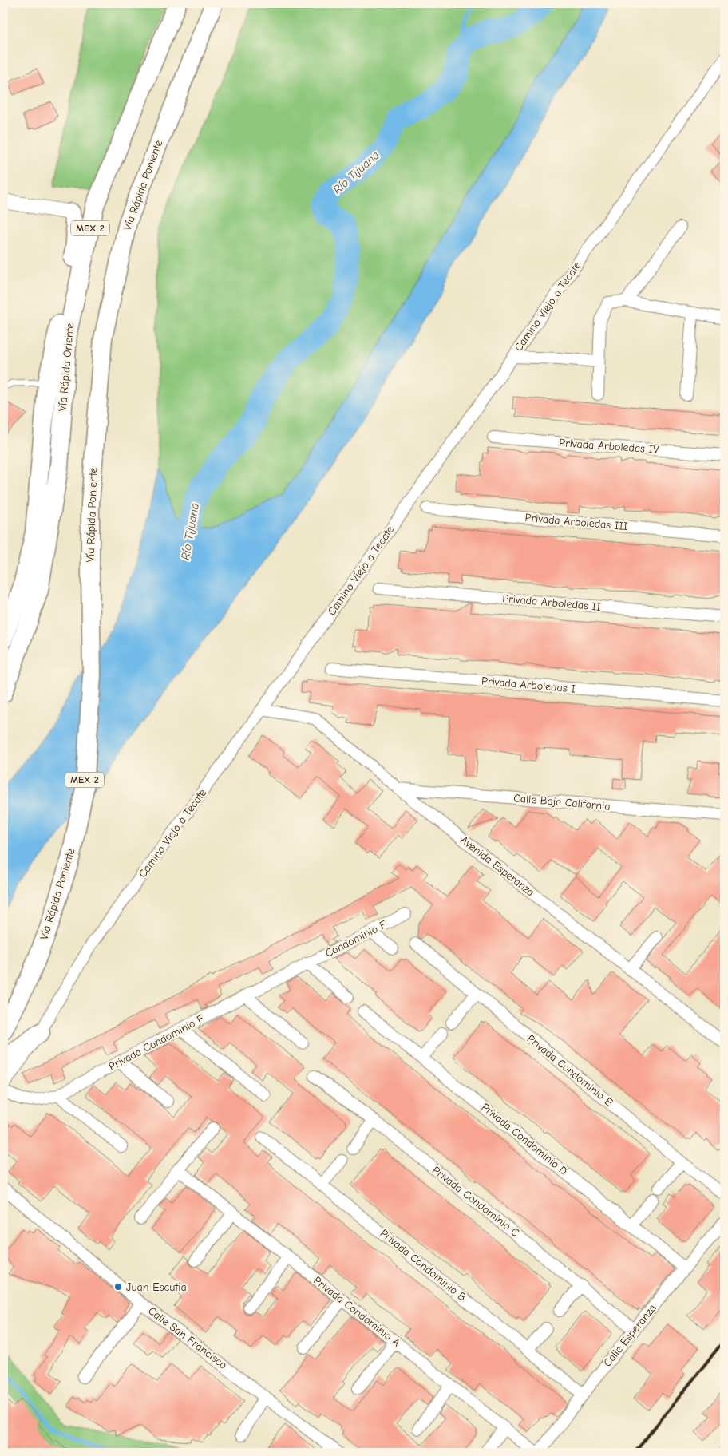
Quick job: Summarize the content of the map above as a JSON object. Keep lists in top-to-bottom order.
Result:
{
  "streets": {
    "highway": ["Vía Rápida Poniente", "MEX 2", "Vía Rápida Oriente"],
    "street": [
      "Camino Viejo a Tecate",
      "Privada Arboledas IV",
      "Privada Arboledas III",
      "Privada Arboledas II",
      "Privada Arboledas I",
      "Calle Baja California",
      "Avenida Esperanza",
      "Condominio F",
      "Privada Condominio F",
      "Privada Condominio E",
      "Privada Condominio D",
      "Privada Condominio C",
      "Privada Condominio B",
      "Privada Condominio A",
      "Calle Esperanza",
      "Calle San Francisco"
    ]
  },
  "crossings": [
    ["Camino Viejo a Tecate", "Avenida Esperanza"],
    ["Calle Baja California", "Avenida Esperanza"],
    ["Condominio F", "Privada Condominio F"],
    ["Privada Condominio D", "Calle Esperanza"],
    ["Privada Condominio C", "Calle Esperanza"],
    ["Privada Condominio B", "Calle Esperanza"]
  ],
  "water": ["Río Tijuana"],
  "places": ["Juan Escutia"]
}
